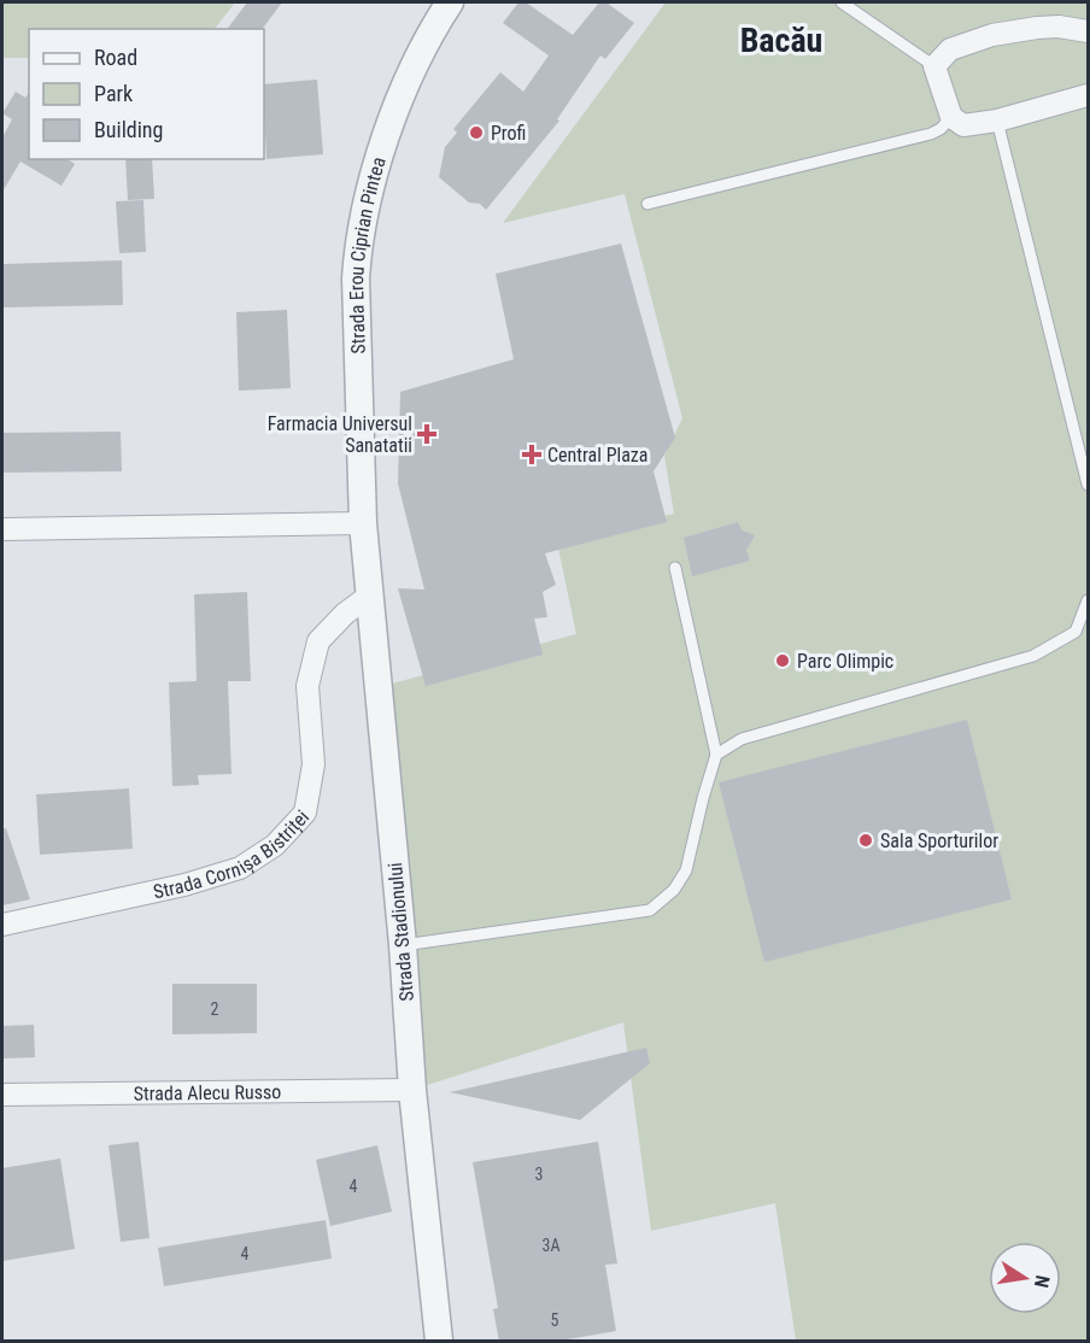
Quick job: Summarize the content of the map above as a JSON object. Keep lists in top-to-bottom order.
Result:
{
  "streets": {
    "street": [
      "Strada Erou Ciprian Pintea",
      "Strada Cornișa Bistriței",
      "Strada Stadionului",
      "Strada Alecu Russo"
    ]
  },
  "crossings": [
    ["Strada Erou Ciprian Pintea", "Strada Stadionului"],
    ["Strada Cornișa Bistriței", "Strada Stadionului"],
    ["Strada Stadionului", "Strada Alecu Russo"]
  ],
  "districts": ["Bacău"],
  "places": {
    "other": ["Profi", "Parc Olimpic", "Sala Sporturilor"],
    "health": ["Farmacia Universul Sanatatii", "Central Plaza"]
  },
  "house_numbers": [
    "2",
    "3",
    "4",
    "3A",
    "4",
    "5"
  ],
  "legend": ["Road", "Park", "Building"],
  "north": "right"
}
